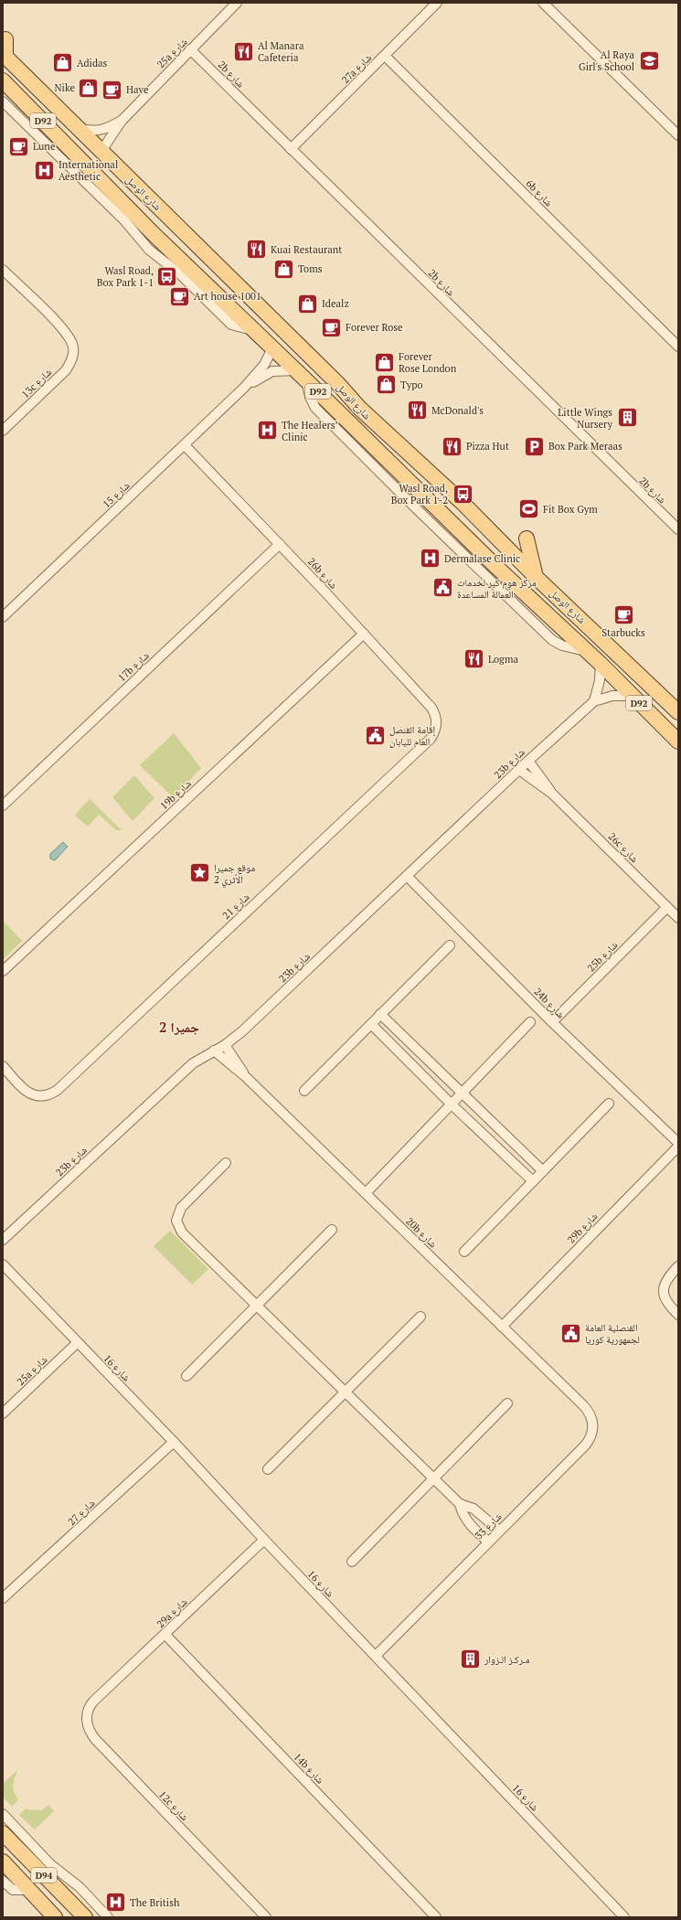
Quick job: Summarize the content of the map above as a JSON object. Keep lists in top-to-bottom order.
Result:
{
  "streets": {
    "main road": ["D92", "شارع الوصل", "D94"],
    "street": [
      "25a شارع",
      "27a شارع",
      "2b شارع",
      "6b شارع",
      "13c شارع",
      "شارع 15",
      "26b شارع",
      "17b شارع",
      "23b شارع",
      "19b شارع",
      "26c شارع",
      "شارع 21",
      "25b شارع",
      "24b شارع",
      "29b شارع",
      "20b شارع",
      "شارع 16",
      "شارع 27",
      "شارع 33",
      "29a شارع",
      "14b شارع",
      "12c شارع"
    ]
  },
  "crossings": [
    ["25a شارع", "2b شارع"],
    ["25a شارع", "شارع الوصل"],
    ["25a شارع", "شارع 16"],
    ["27a شارع", "2b شارع"],
    ["27a شارع", "6b شارع"],
    ["شارع الوصل", "شارع 15"],
    ["شارع الوصل", "23b شارع"],
    ["شارع 15", "26b شارع"],
    ["26b شارع", "17b شارع"],
    ["26b شارع", "19b شارع"],
    ["26b شارع", "شارع 21"],
    ["23b شارع", "26c شارع"],
    ["23b شارع", "24b شارع"],
    ["23b شارع", "20b شارع"],
    ["26c شارع", "25b شارع"],
    ["25b شارع", "24b شارع"],
    ["29b شارع", "20b شارع"],
    ["20b شارع", "شارع 33"],
    ["شارع 16", "شارع 27"],
    ["شارع 16", "شارع 33"],
    ["شارع 16", "29a شارع"],
    ["29a شارع", "14b شارع"],
    ["29a شارع", "12c شارع"]
  ],
  "districts": ["جميرا 2"],
  "places": {
    "restaurant": [
      "Al Manara Cafeteria",
      "Kuai Restaurant",
      "McDonald's",
      "Pizza Hut",
      "Logma"
    ],
    "school or university": ["Al Raya Girl's School"],
    "shop": [
      "Adidas",
      "Nike",
      "Toms",
      "Idealz",
      "Forever Rose London",
      "Typo"
    ],
    "cafe": [
      "Have",
      "Lune",
      "Art house 1001",
      "Forever Rose",
      "Starbucks"
    ],
    "hospital": [
      "International Aesthetic",
      "The Healers’ Clinic",
      "Dermalase Clinic",
      "The British"
    ],
    "bus stop": ["Wasl Road, Box Park 1-1", "Wasl Road, Box Park 1-2"],
    "building": ["Little Wings Nursery", "مـركـز الـزوار"],
    "parking": ["Box Park Meraas"],
    "sports": ["Fit Box Gym"],
    "public building": ["مركز هوم كير لخدمات العمالة المساعدة", "إقامة القنصل العام لليابان", "القنصلية العامة لجمهورية كوريا"],
    "place": ["موقع جميرا 2 الأثري"]
  }
}
